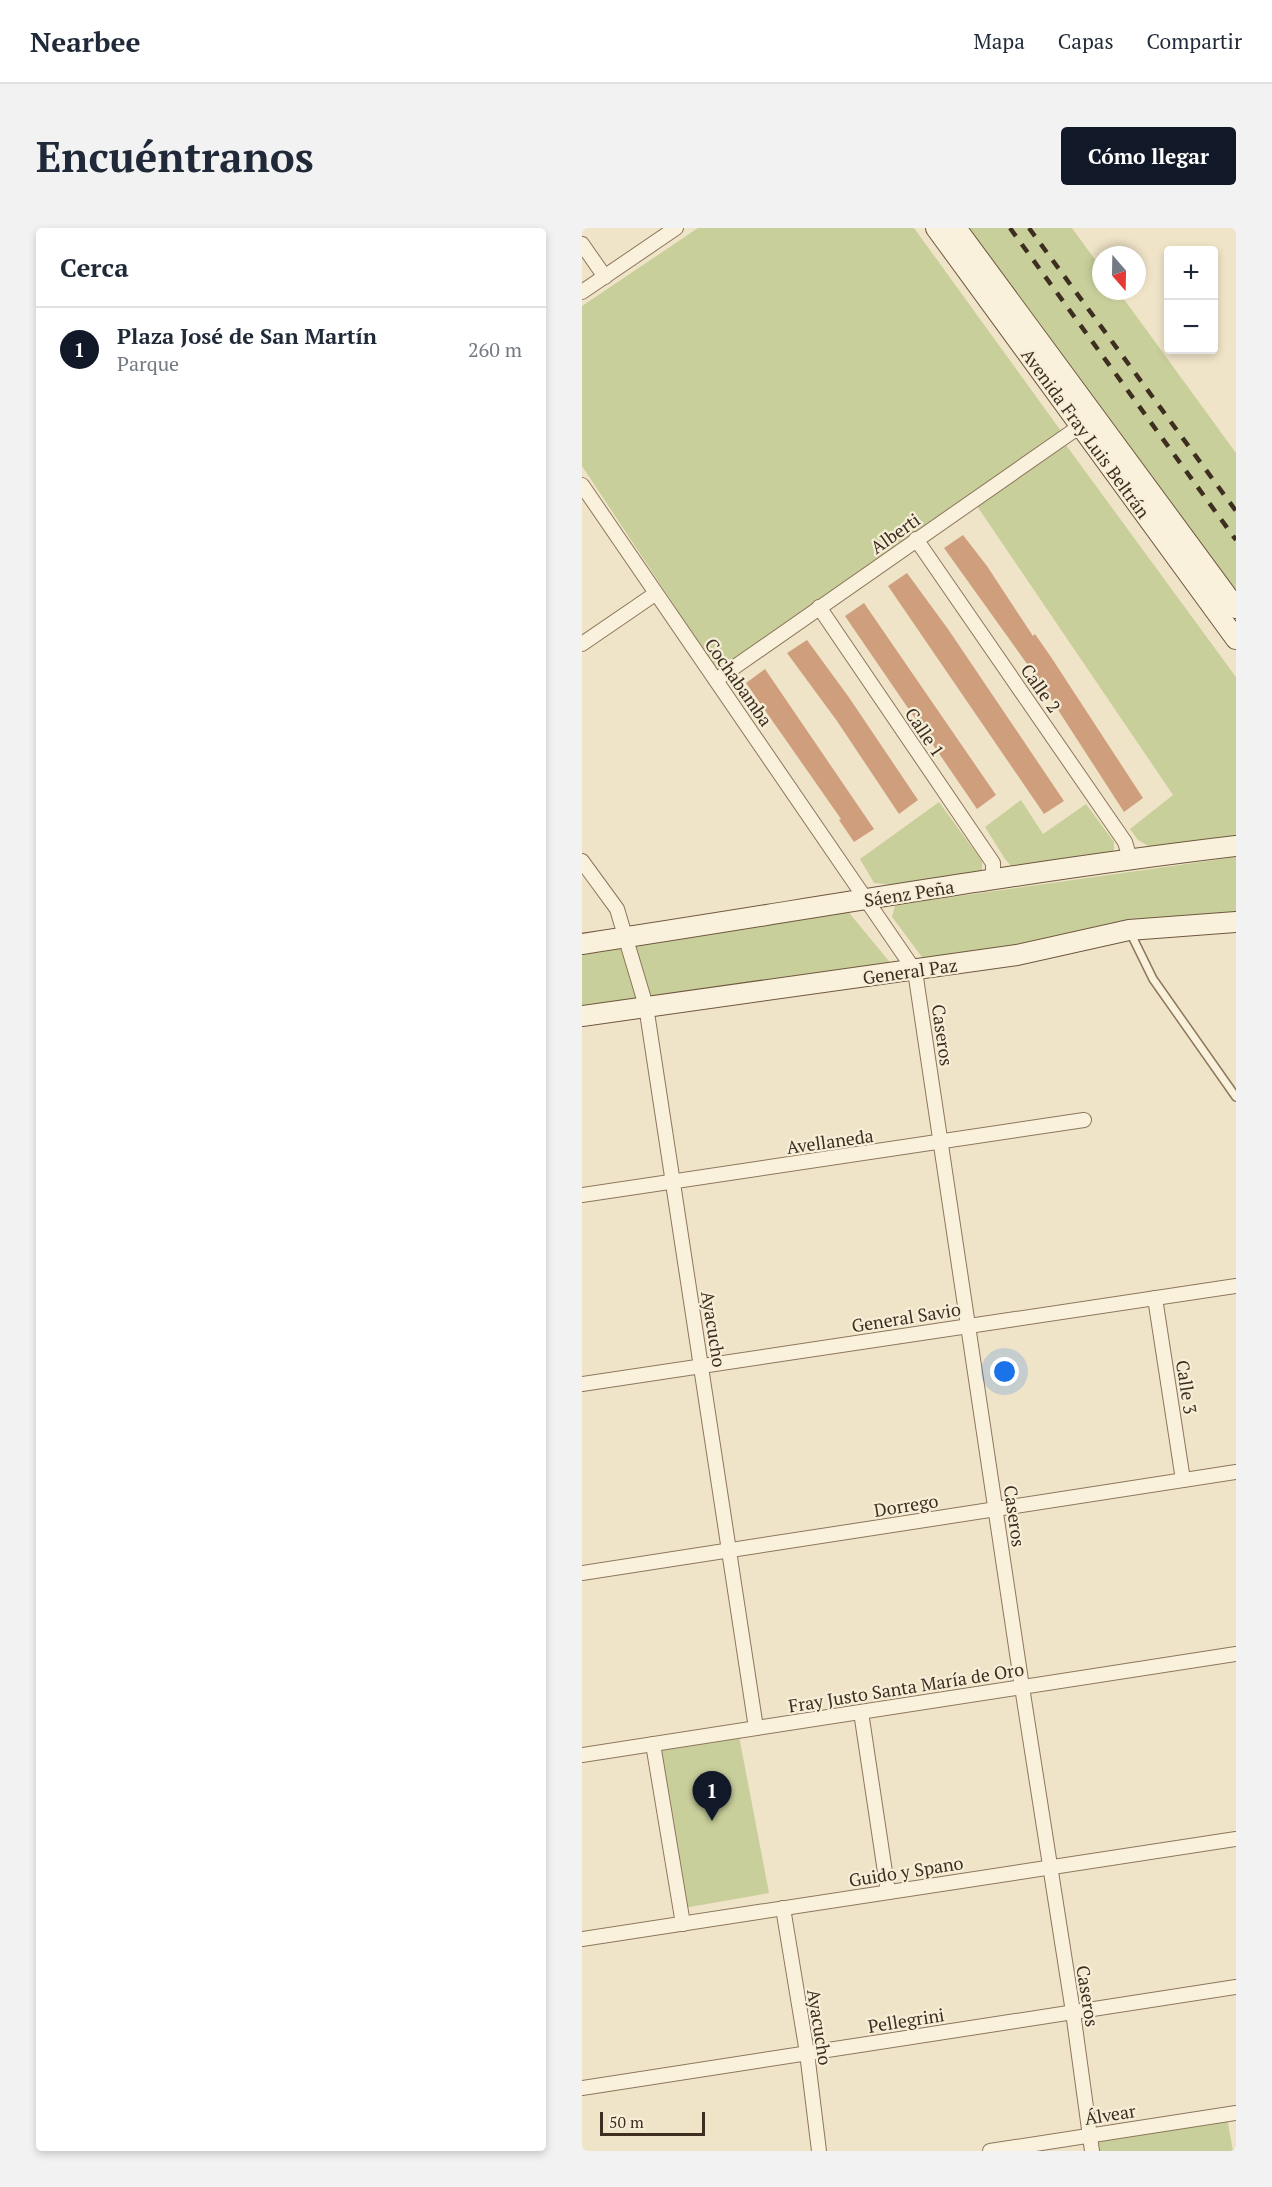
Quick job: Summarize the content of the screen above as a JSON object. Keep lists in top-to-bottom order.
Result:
{
  "streets": {
    "street": [
      "Avenida Fray Luis Beltrán",
      "Alberti",
      "Cochabamba",
      "Calle 2",
      "Calle 1",
      "Sáenz Peña",
      "General Paz",
      "Caseros",
      "Avellaneda",
      "General Savio",
      "Ayacucho",
      "Calle 3",
      "Dorrego",
      "Fray Justo Santa María de Oro",
      "Guido y Spano",
      "Pellegrini",
      "Álvear"
    ]
  },
  "crossings": [
    ["Avenida Fray Luis Beltrán", "Alberti"],
    ["Alberti", "Cochabamba"],
    ["Alberti", "Calle 2"],
    ["Alberti", "Calle 1"],
    ["Cochabamba", "Sáenz Peña"],
    ["Cochabamba", "Caseros"],
    ["Calle 2", "Sáenz Peña"],
    ["Calle 1", "Sáenz Peña"],
    ["Sáenz Peña", "Caseros"],
    ["Sáenz Peña", "Ayacucho"],
    ["General Paz", "Caseros"],
    ["General Paz", "Ayacucho"],
    ["Caseros", "Avellaneda"],
    ["Caseros", "General Savio"],
    ["Caseros", "Dorrego"],
    ["Caseros", "Fray Justo Santa María de Oro"],
    ["Caseros", "Guido y Spano"],
    ["Caseros", "Pellegrini"],
    ["Caseros", "Álvear"],
    ["Avellaneda", "Ayacucho"],
    ["General Savio", "Ayacucho"],
    ["General Savio", "Calle 3"],
    ["Ayacucho", "Dorrego"],
    ["Ayacucho", "Fray Justo Santa María de Oro"],
    ["Ayacucho", "Guido y Spano"],
    ["Ayacucho", "Pellegrini"],
    ["Calle 3", "Dorrego"]
  ],
  "scale_bar": "50 m",
  "north": "bottom",
  "page": {
    "header": "Nearbee",
    "nav": ["Mapa", "Capas", "Compartir"],
    "buttons": "Cómo llegar",
    "title": "Encuéntranos",
    "heading": "Cerca",
    "map_buttons": ["+", "−"],
    "list": [
      {
        "mark": "1",
        "name": "Plaza José de San Martín",
        "note": "Parque",
        "value": "260 m"
      }
    ],
    "pins": "1",
    "scale": "50 m"
  }
}
